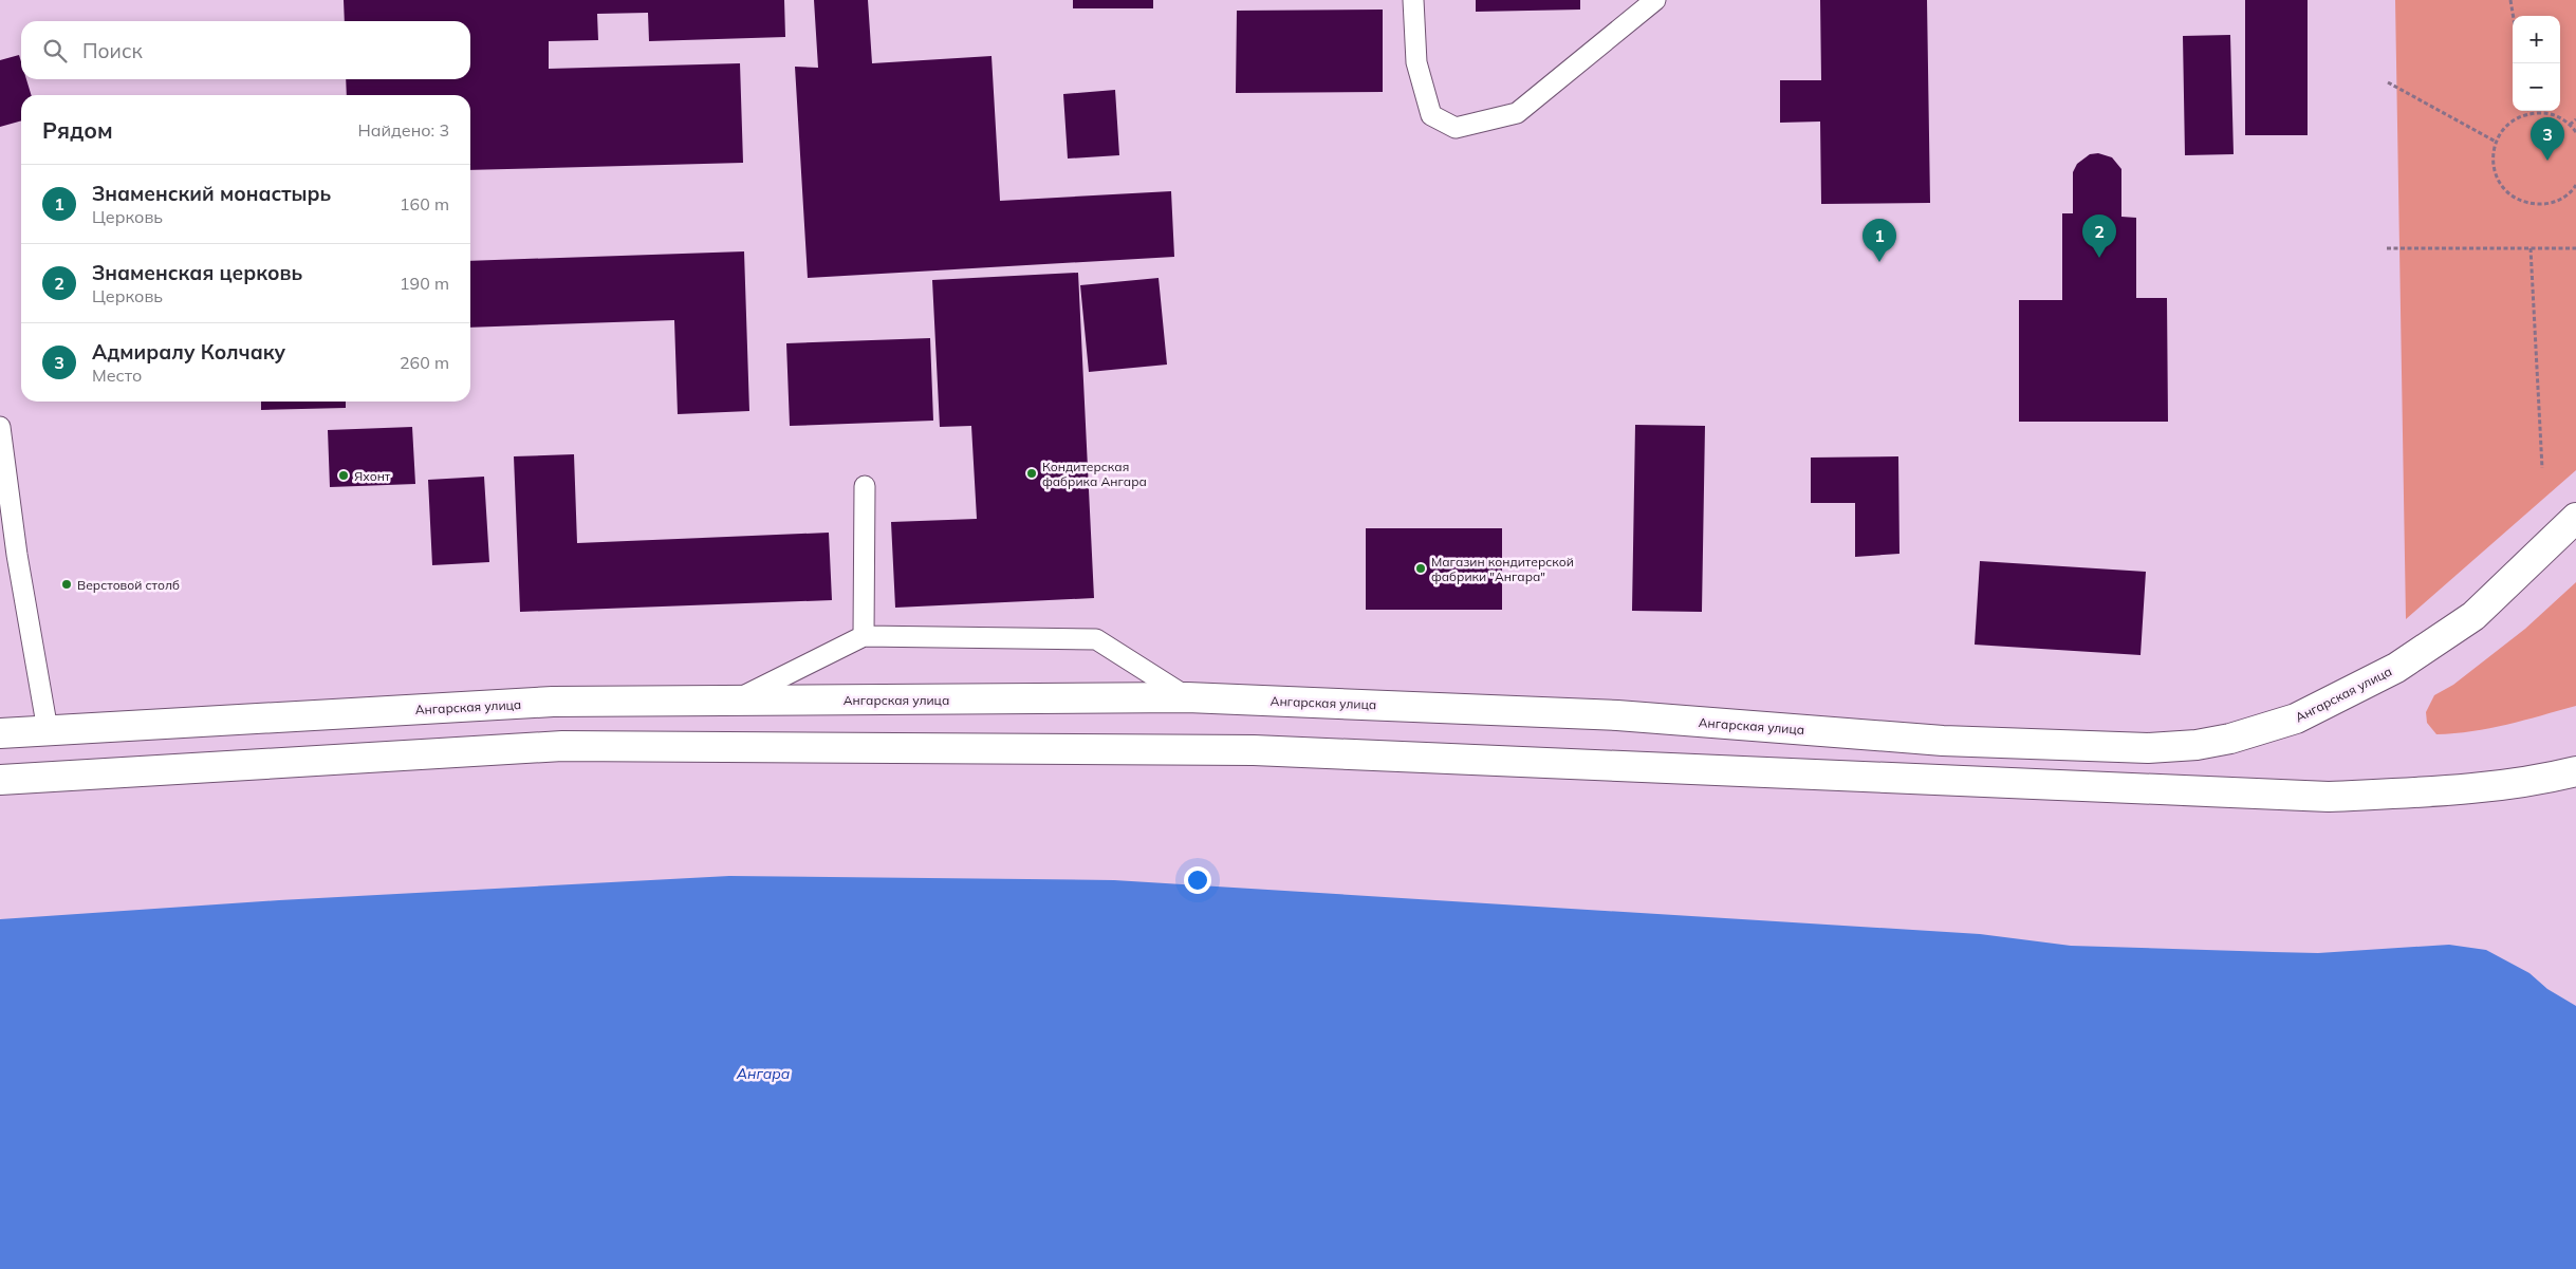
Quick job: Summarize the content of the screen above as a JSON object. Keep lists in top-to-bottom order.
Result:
{
  "streets": {
    "main road": ["Ангарская улица"]
  },
  "water": ["Ангара"],
  "places": [
    "Кондитерская фабрика Ангара",
    "Яхонт",
    "Магазин кондитерской фабрики \"Ангара\"",
    "Верстовой столб"
  ],
  "page": {
    "map_buttons": ["+", "−"],
    "search": "Поиск",
    "heading": ["Рядом", "Найдено: 3"],
    "pins": ["3", "2", "1"],
    "list": [
      {
        "mark": "1",
        "name": "Знаменский монастырь",
        "note": "Церковь",
        "value": "160 m"
      },
      {
        "mark": "2",
        "name": "Знаменская церковь",
        "note": "Церковь",
        "value": "190 m"
      },
      {
        "mark": "3",
        "name": "Адмиралу Колчаку",
        "note": "Место",
        "value": "260 m"
      }
    ]
  }
}
